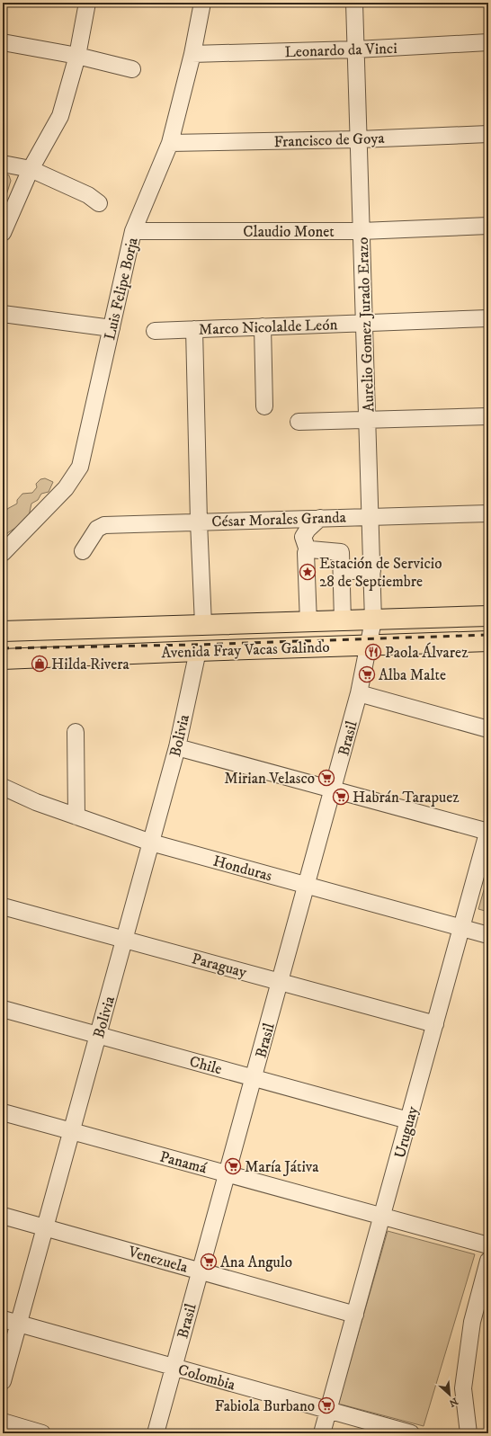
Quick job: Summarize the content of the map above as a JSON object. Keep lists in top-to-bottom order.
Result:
{
  "streets": {
    "main road": ["Avenida Fray Vacas Galindo"],
    "street": [
      "Leonardo da Vinci",
      "Francisco de Goya",
      "Claudio Monet",
      "Luis Felipe Borja",
      "Aurelio Gomez Jurado Erazo",
      "Marco Nicolalde León",
      "César Morales Granda",
      "Bolivia",
      "Brasil",
      "Honduras",
      "Paraguay",
      "Chile",
      "Uruguay",
      "Panamá",
      "Venezuela",
      "Colombia"
    ]
  },
  "crossings": [
    ["Leonardo da Vinci", "Luis Felipe Borja"],
    ["Leonardo da Vinci", "Aurelio Gomez Jurado Erazo"],
    ["Francisco de Goya", "Luis Felipe Borja"],
    ["Francisco de Goya", "Aurelio Gomez Jurado Erazo"],
    ["Claudio Monet", "Luis Felipe Borja"],
    ["Claudio Monet", "Aurelio Gomez Jurado Erazo"],
    ["Aurelio Gomez Jurado Erazo", "Marco Nicolalde León"],
    ["Aurelio Gomez Jurado Erazo", "César Morales Granda"],
    ["Aurelio Gomez Jurado Erazo", "Avenida Fray Vacas Galindo"],
    ["Aurelio Gomez Jurado Erazo", "Brasil"],
    ["Avenida Fray Vacas Galindo", "Bolivia"],
    ["Avenida Fray Vacas Galindo", "Brasil"],
    ["Bolivia", "Honduras"],
    ["Bolivia", "Paraguay"],
    ["Bolivia", "Chile"],
    ["Bolivia", "Panamá"],
    ["Bolivia", "Venezuela"],
    ["Bolivia", "Colombia"],
    ["Brasil", "Honduras"],
    ["Brasil", "Paraguay"],
    ["Brasil", "Chile"],
    ["Brasil", "Panamá"],
    ["Brasil", "Venezuela"],
    ["Brasil", "Colombia"],
    ["Honduras", "Uruguay"],
    ["Paraguay", "Uruguay"],
    ["Chile", "Uruguay"],
    ["Uruguay", "Panamá"],
    ["Uruguay", "Venezuela"],
    ["Uruguay", "Colombia"]
  ],
  "places": {
    "place": ["Estación de Servicio 28 de Septiembre"],
    "restaurant": ["Paola Álvarez"],
    "shop": ["Hilda Rivera"],
    "supermarket": [
      "Alba Malte",
      "Mirian Velasco",
      "Habrán Tarapuez",
      "María Játiva",
      "Ana Angulo",
      "Fabiola Burbano"
    ]
  },
  "north": "bottom right"
}
